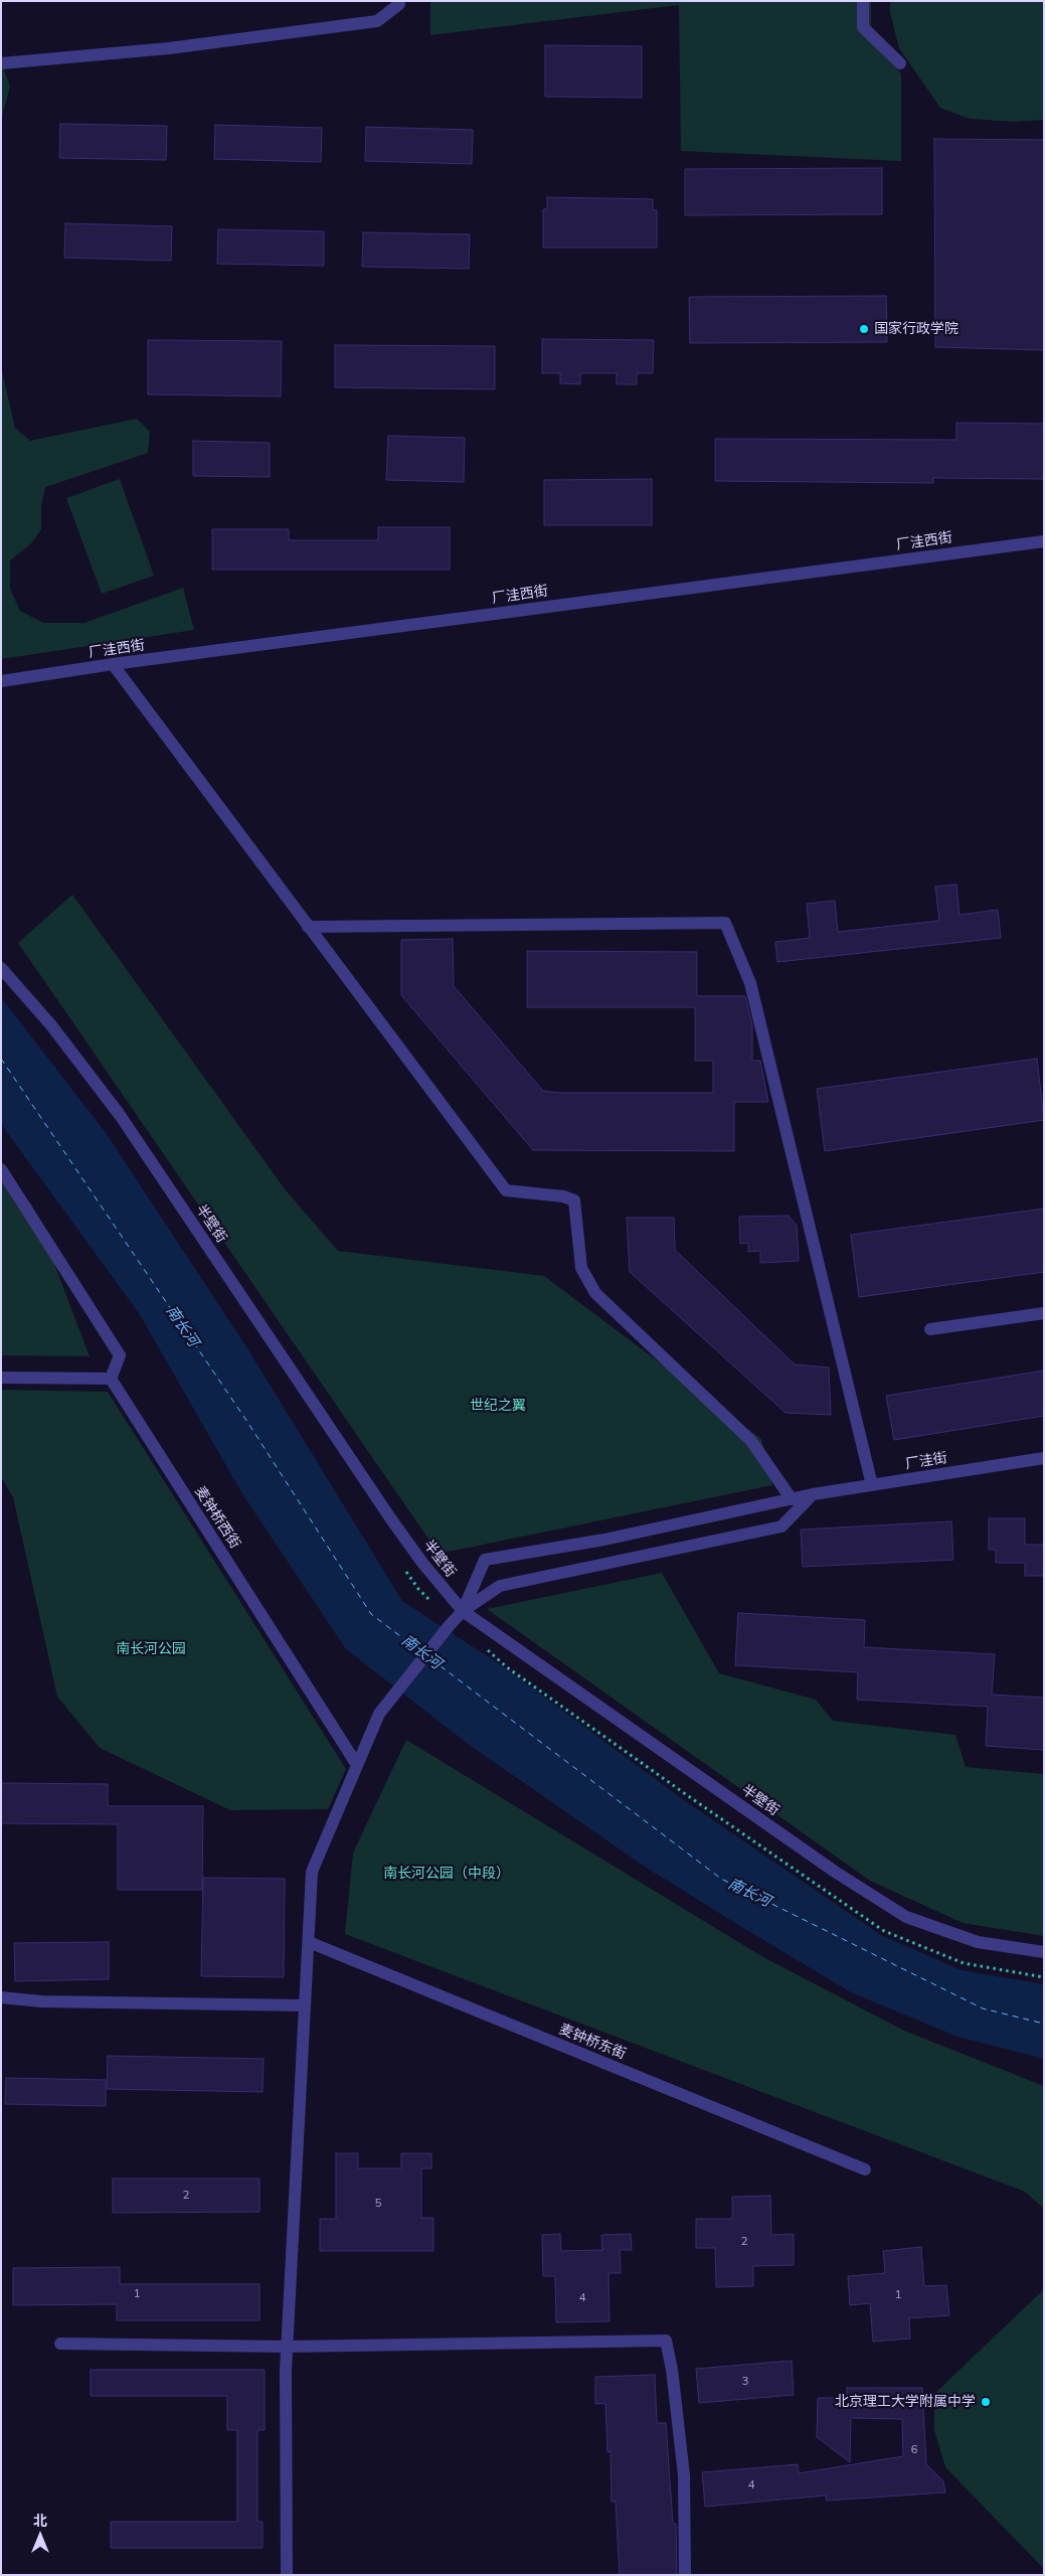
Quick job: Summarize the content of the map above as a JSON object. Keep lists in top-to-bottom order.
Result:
{
  "streets": {
    "street": [
      "厂洼西街",
      "半壁街",
      "厂洼街",
      "麦钟桥西街",
      "麦钟桥东街"
    ]
  },
  "crossings": [
    ["半壁街", "厂洼街"]
  ],
  "water": ["南长河"],
  "parks": ["世纪之翼", "南长河公园", "南长河公园（中段）"],
  "places": ["国家行政学院", "北京理工大学附属中学"],
  "house_numbers": [
    "2",
    "5",
    "2",
    "1",
    "1",
    "4",
    "3",
    "6",
    "4"
  ],
  "north": "top"
}
